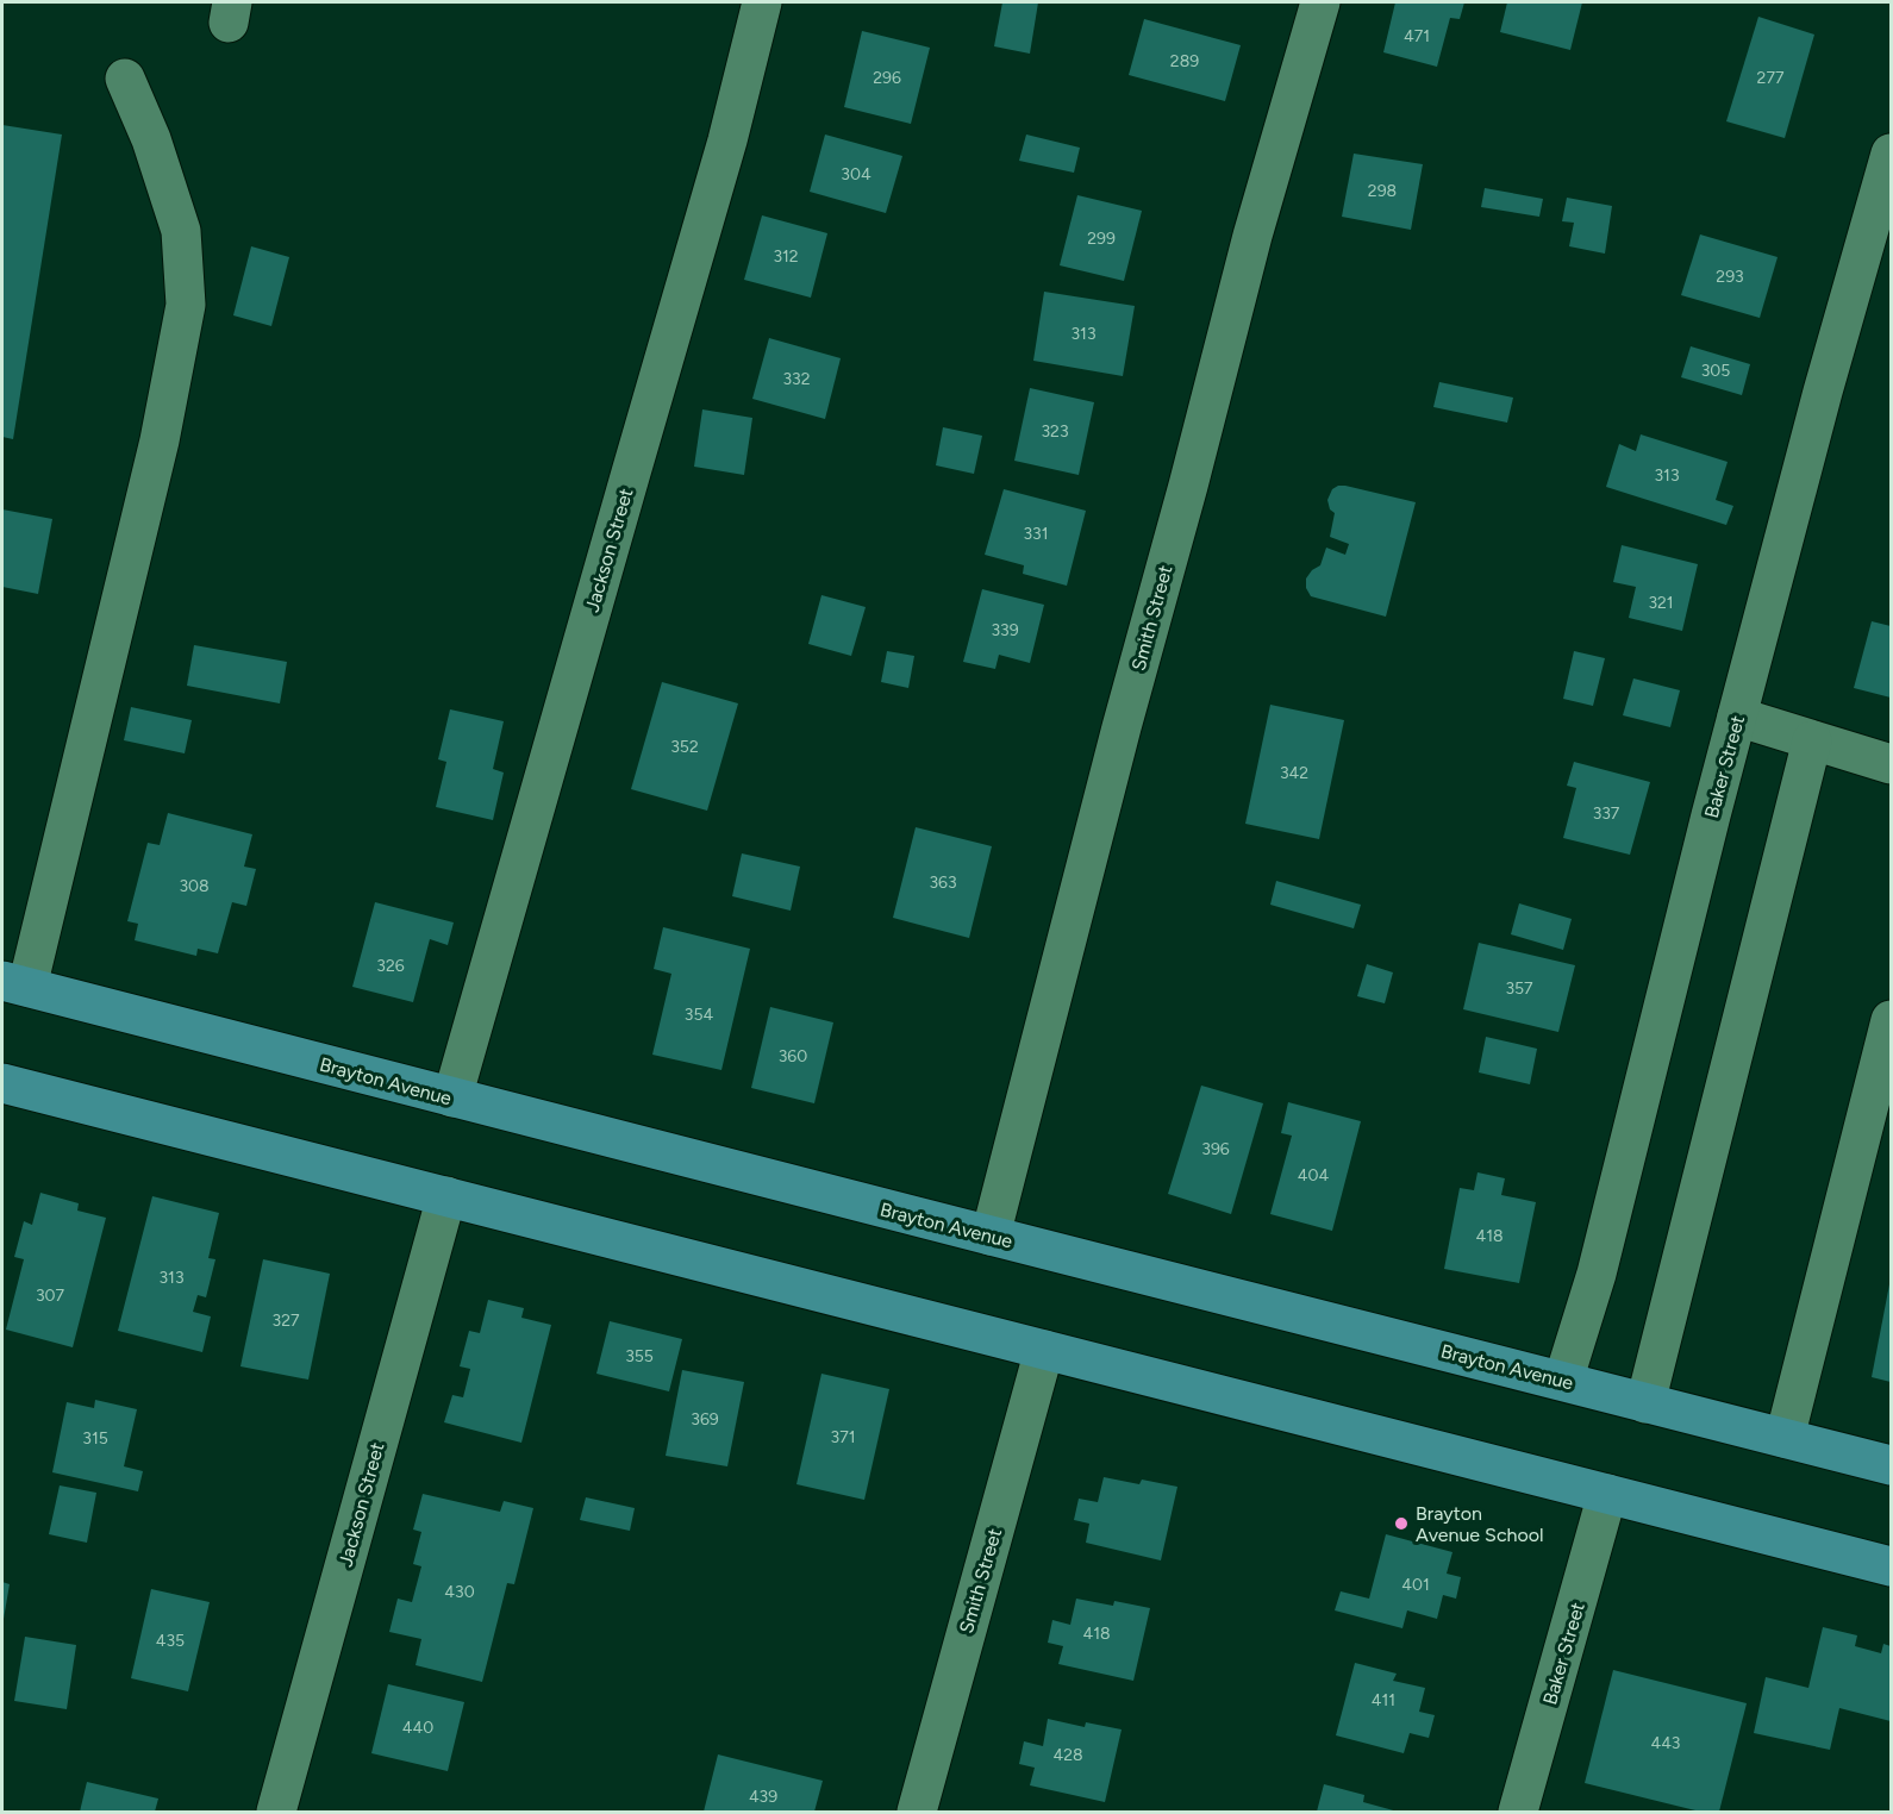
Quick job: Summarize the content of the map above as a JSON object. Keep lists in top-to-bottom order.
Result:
{
  "streets": {
    "main road": ["Brayton Avenue"],
    "street": ["Jackson Street", "Smith Street", "Baker Street"]
  },
  "crossings": [
    ["Jackson Street", "Brayton Avenue"],
    ["Smith Street", "Brayton Avenue"],
    ["Baker Street", "Brayton Avenue"]
  ],
  "places": ["Brayton Avenue School"],
  "house_numbers": [
    "471",
    "289",
    "296",
    "277",
    "304",
    "298",
    "299",
    "312",
    "293",
    "313",
    "305",
    "332",
    "323",
    "313",
    "331",
    "321",
    "339",
    "352",
    "342",
    "337",
    "363",
    "308",
    "326",
    "357",
    "354",
    "360",
    "396",
    "404",
    "418",
    "313",
    "307",
    "327",
    "355",
    "369",
    "371",
    "315",
    "401",
    "430",
    "418",
    "435",
    "411",
    "440",
    "443",
    "428",
    "439"
  ]
}
